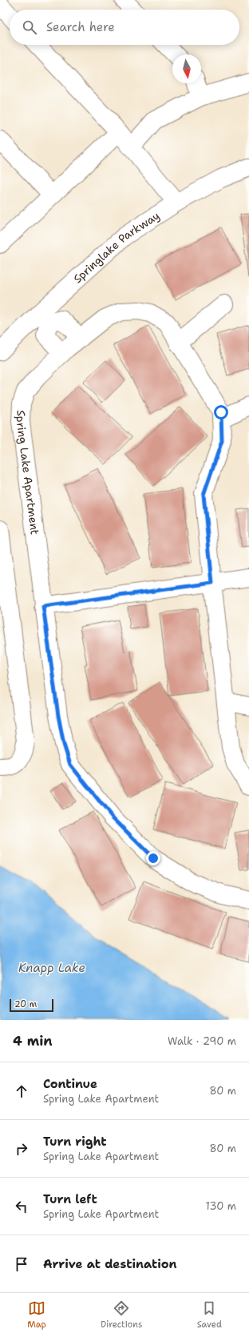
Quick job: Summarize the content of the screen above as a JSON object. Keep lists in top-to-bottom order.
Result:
{
  "streets": {
    "street": ["Springlake Parkway", "Spring Lake Apartment"]
  },
  "water": ["Knapp Lake"],
  "scale_bar": "20 m",
  "north": "bottom",
  "page": {
    "search": "Search here",
    "scale": "20 m",
    "heading": ["4 min", "Walk · 290 m"],
    "list": [
      ["Continue", "Spring Lake Apartment", "80 m"],
      ["Turn right", "Spring Lake Apartment", "80 m"],
      ["Turn left", "Spring Lake Apartment", "130 m"],
      "Arrive at destination"
    ],
    "nav": ["Map", "Directions", "Saved"]
  }
}
